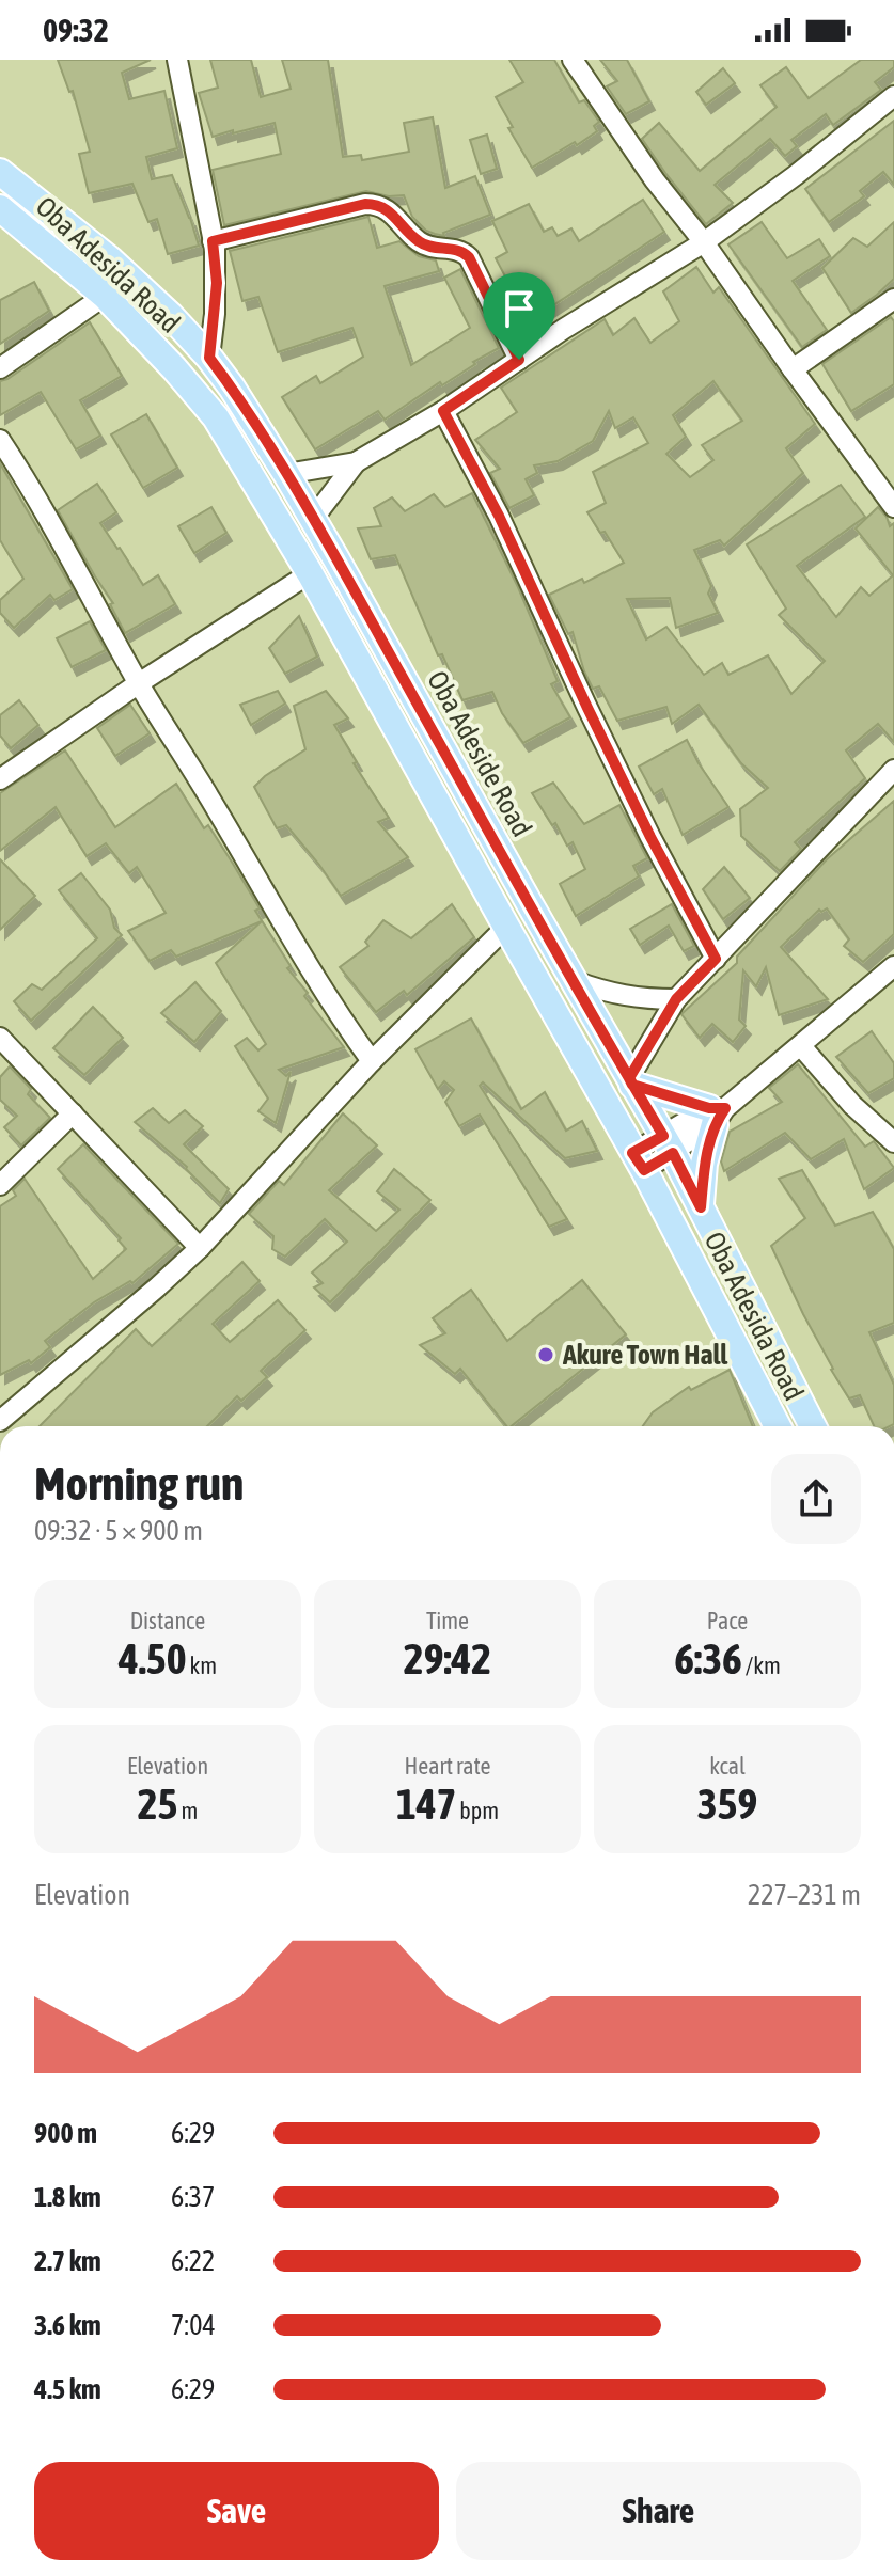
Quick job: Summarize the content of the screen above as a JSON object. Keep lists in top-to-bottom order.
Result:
{
  "streets": {
    "main road": ["Oba Adesida Road", "Oba Adeside Road"]
  },
  "places": ["Akure Town Hall"],
  "page": {
    "status": "09:32",
    "heading": ["Morning run", "09:32 · 5 × 900 m"],
    "stats": [
      ["Distance", "4.50 km"],
      ["Time", "29:42"],
      ["Pace", "6:36 /km"],
      ["Elevation", "25 m"],
      ["Heart rate", "147 bpm"],
      ["kcal", "359"]
    ],
    "chart": ["Elevation", "227–231 m"],
    "list": [
      {
        "name": "900 m",
        "note": "6:29"
      },
      {
        "name": "1.8 km",
        "note": "6:37"
      },
      {
        "name": "2.7 km",
        "note": "6:22"
      },
      {
        "name": "3.6 km",
        "note": "7:04"
      },
      {
        "name": "4.5 km",
        "note": "6:29"
      }
    ],
    "buttons": ["Save", "Share"]
  }
}
